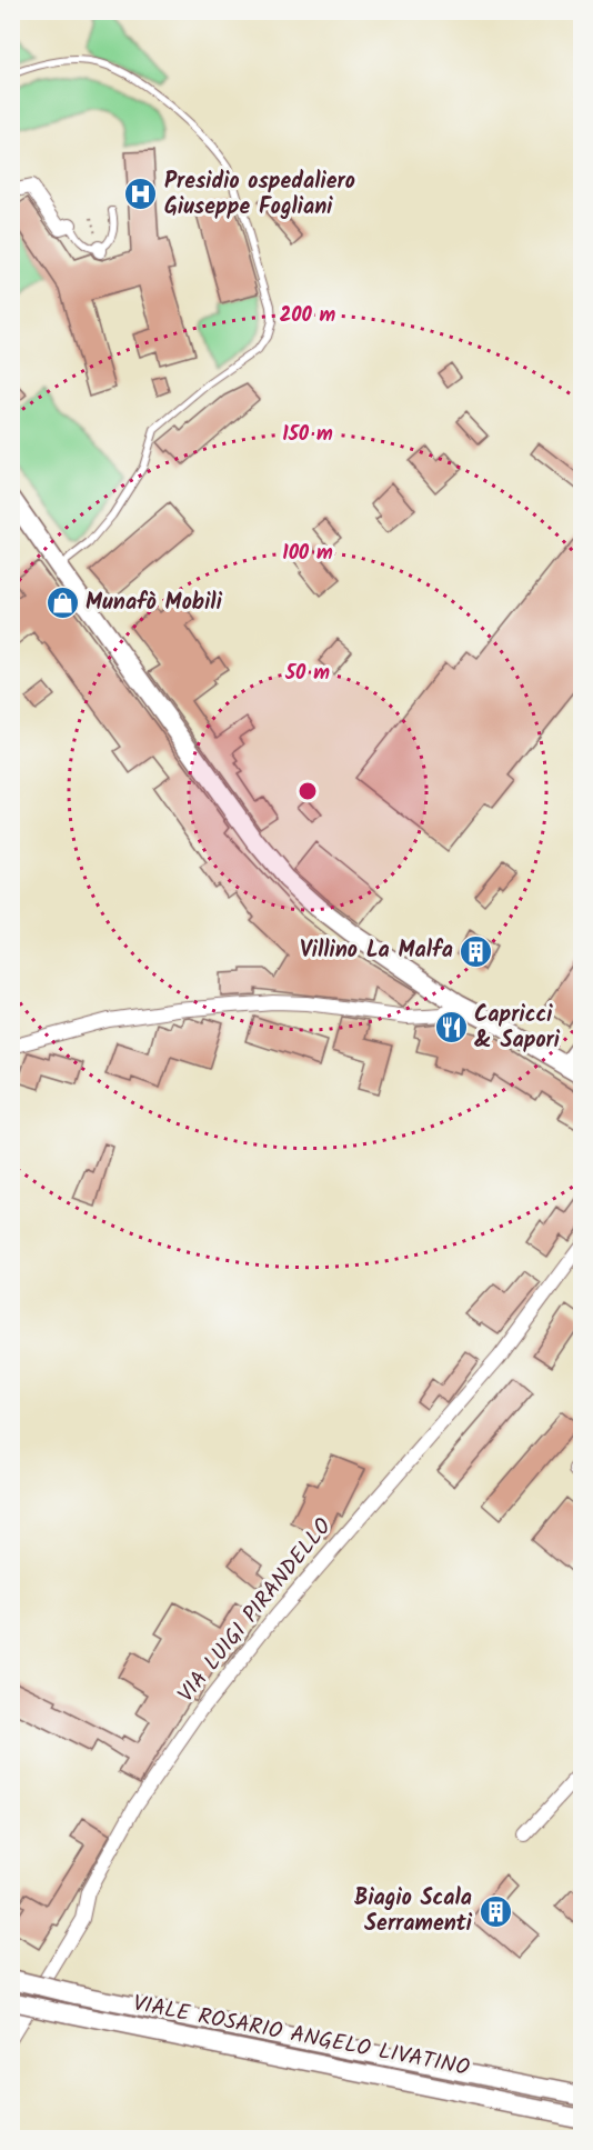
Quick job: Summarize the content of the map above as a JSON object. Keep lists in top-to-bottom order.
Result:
{
  "streets": {
    "main road": ["VIALE ROSARIO ANGELO LIVATINO"],
    "street": ["VIA LUIGI PIRANDELLO"]
  },
  "places": {
    "hospital": ["Presidio ospedaliero Giuseppe Fogliani"],
    "shop": ["Munafò Mobili"],
    "building": ["Villino La Malfa", "Biagio Scala Serramenti"],
    "restaurant": ["Capricci & Sapori"]
  },
  "rings": [
    "200 m",
    "150 m",
    "100 m",
    "50 m"
  ]
}
